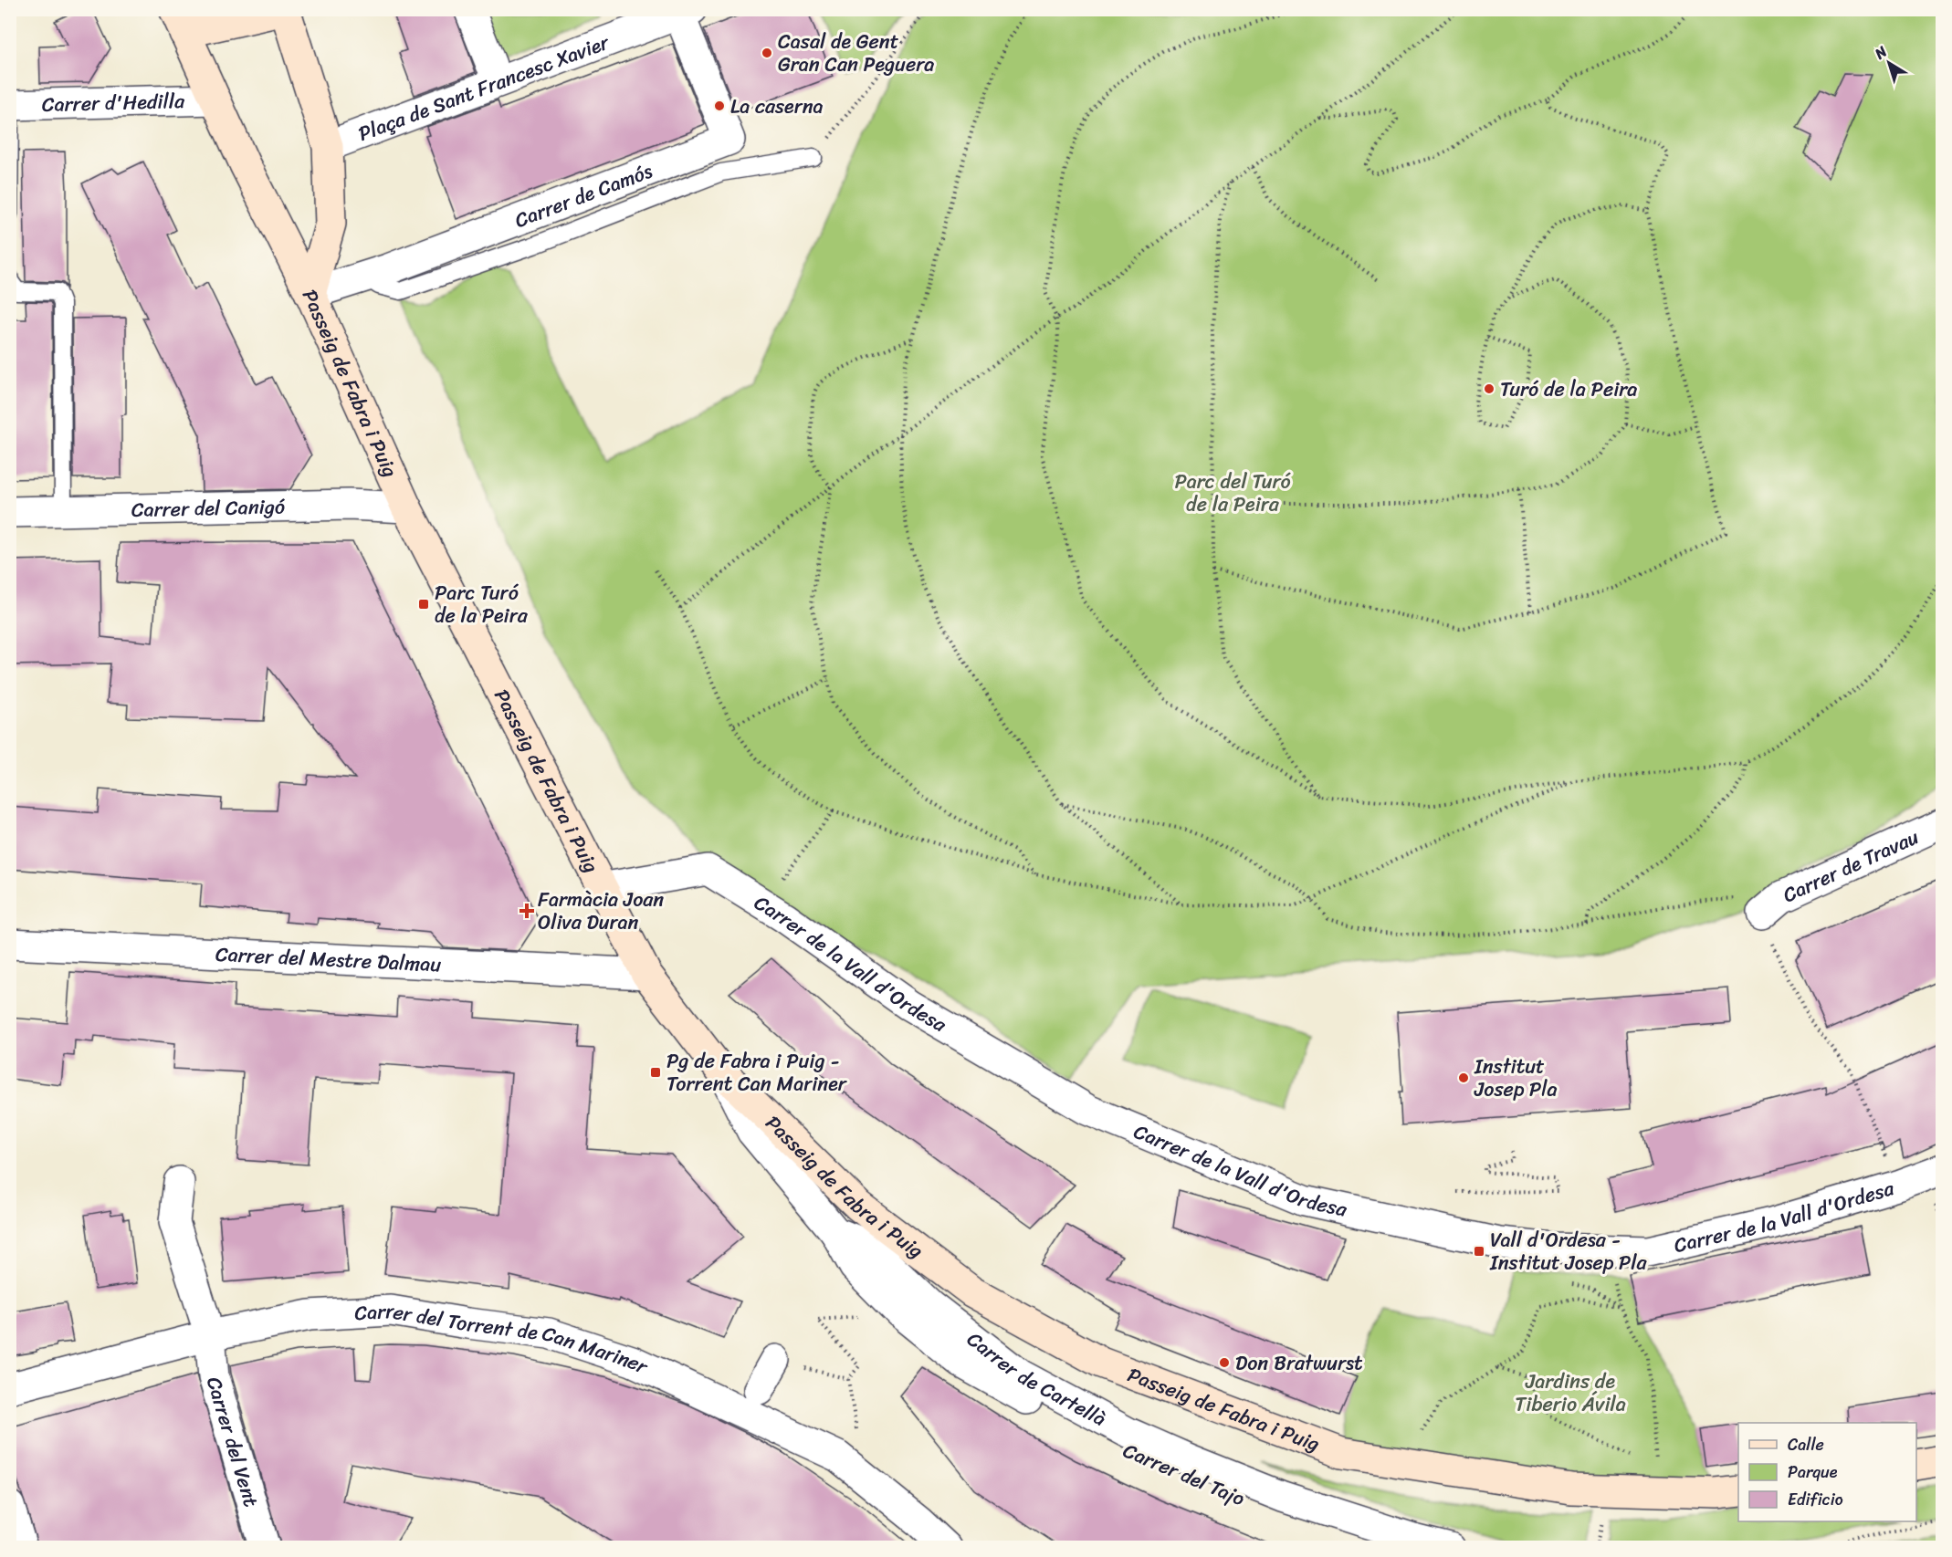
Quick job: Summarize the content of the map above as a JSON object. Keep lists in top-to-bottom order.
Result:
{
  "streets": {
    "street": [
      "Plaça de Sant Francesc Xavier",
      "Carrer d'Hedilla",
      "Carrer de Camós",
      "Passeig de Fabra i Puig",
      "Carrer del Canigó",
      "Carrer de Travau",
      "Carrer del Mestre Dalmau",
      "Carrer de la Vall d'Ordesa",
      "Carrer del Torrent de Can Mariner",
      "Carrer de Cartellà",
      "Carrer del Vent",
      "Carrer del Tajo"
    ]
  },
  "crossings": [
    ["Plaça de Sant Francesc Xavier", "Carrer de Camós"],
    ["Carrer d'Hedilla", "Passeig de Fabra i Puig"],
    ["Carrer de Camós", "Passeig de Fabra i Puig"],
    ["Passeig de Fabra i Puig", "Carrer del Canigó"],
    ["Passeig de Fabra i Puig", "Carrer del Mestre Dalmau"],
    ["Passeig de Fabra i Puig", "Carrer de la Vall d'Ordesa"],
    ["Passeig de Fabra i Puig", "Carrer de Cartellà"],
    ["Carrer del Torrent de Can Mariner", "Carrer del Vent"],
    ["Carrer de Cartellà", "Carrer del Tajo"]
  ],
  "parks": ["Parc del Turó de la Peira", "Jardins de Tiberio Ávila"],
  "places": {
    "other": [
      "Casal de Gent Gran Can Peguera",
      "La caserna",
      "Turó de la Peira",
      "Institut Josep Pla",
      "Don Bratwurst"
    ],
    "transit": ["Parc Turó de la Peira", "Pg de Fabra i Puig - Torrent Can Mariner", "Vall d'Ordesa - Institut Josep Pla"],
    "health": ["Farmàcia Joan Oliva Duran"]
  },
  "legend": ["Calle", "Parque", "Edificio"],
  "north": "top left"
}
